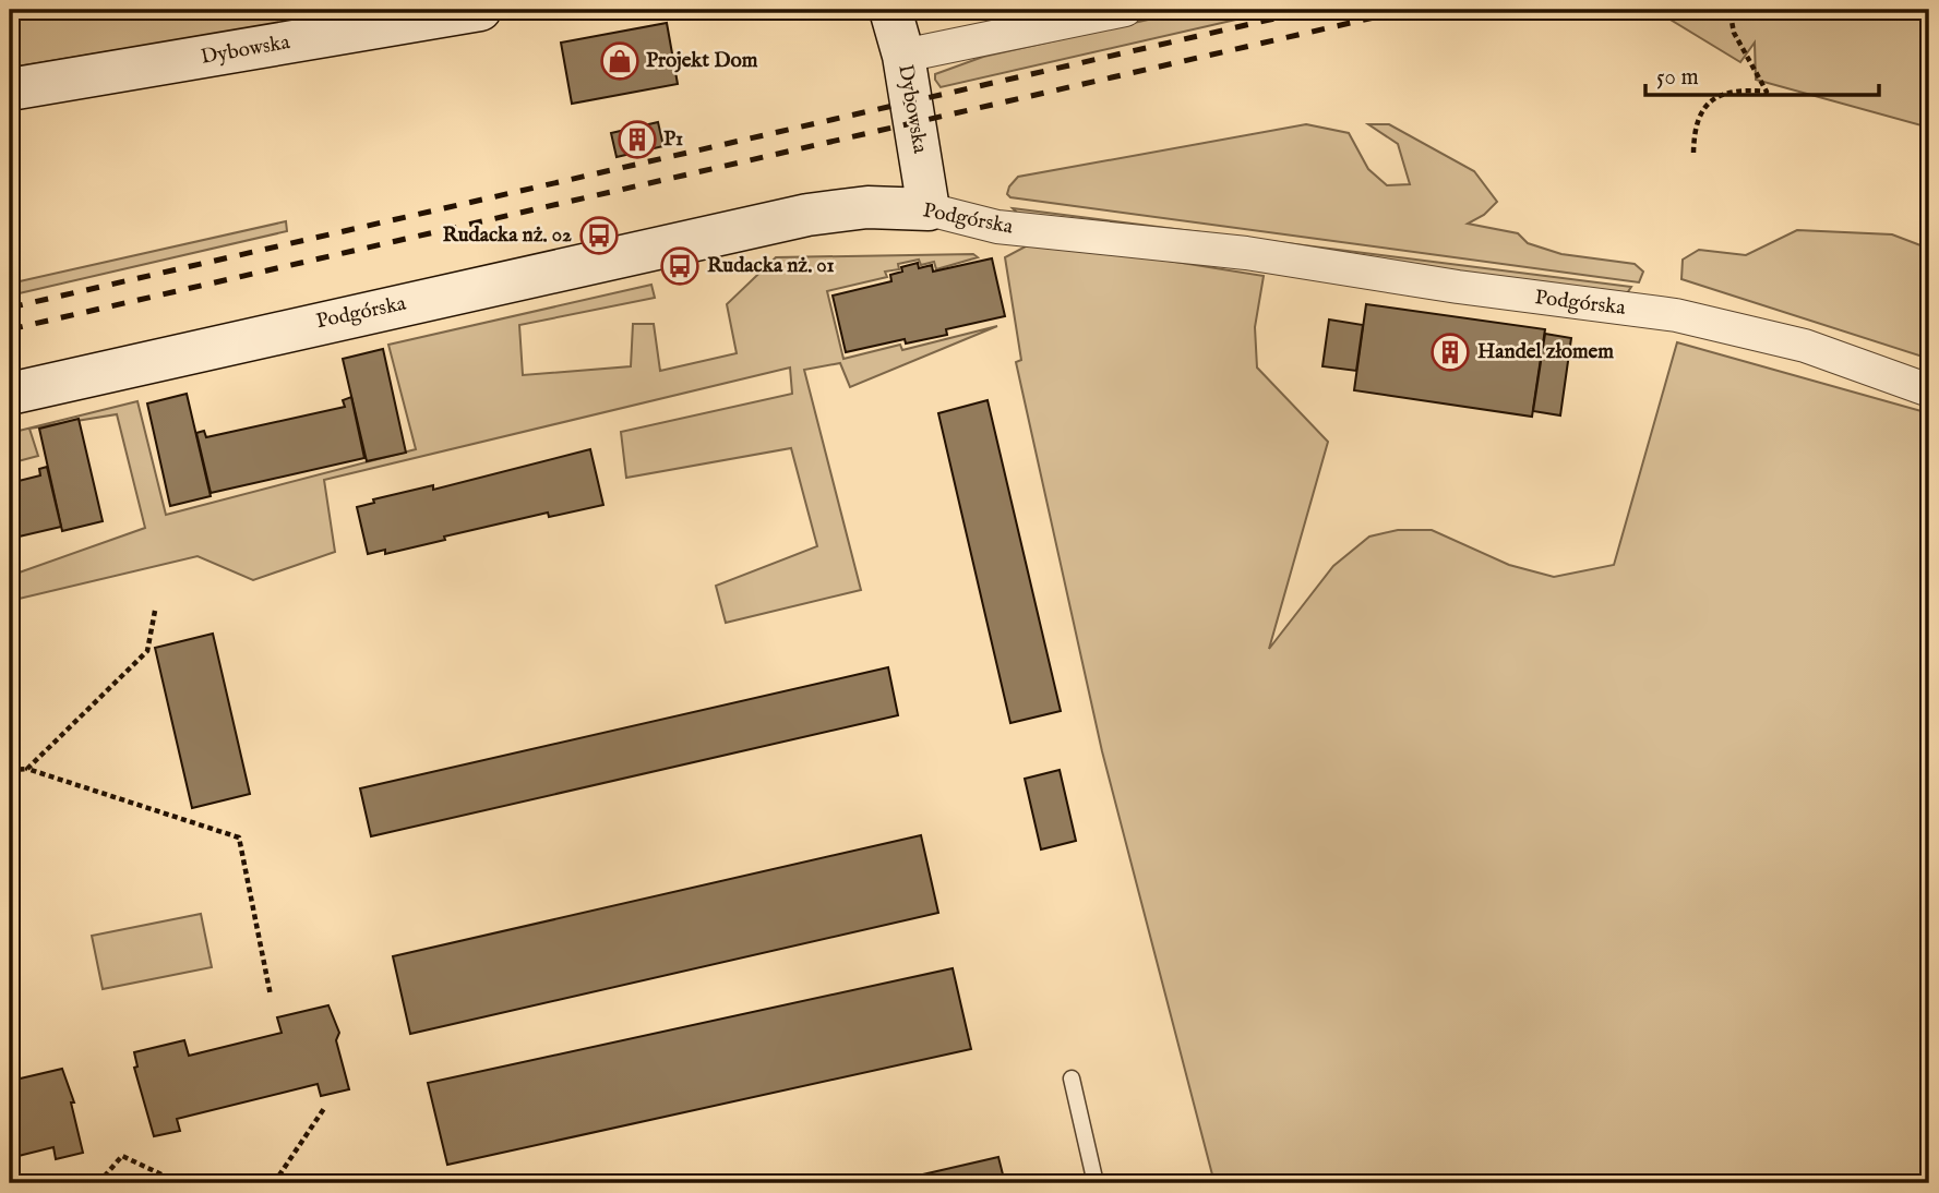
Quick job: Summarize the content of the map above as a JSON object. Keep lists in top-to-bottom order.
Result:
{
  "streets": {
    "street": ["Dybowska", "Podgórska"]
  },
  "crossings": [
    ["Dybowska", "Podgórska"]
  ],
  "places": {
    "shop": ["Projekt Dom"],
    "building": ["P1", "Handel złomem"],
    "bus stop": ["Rudacka nż. 02", "Rudacka nż. 01"]
  },
  "scale_bar": "50 m"
}
